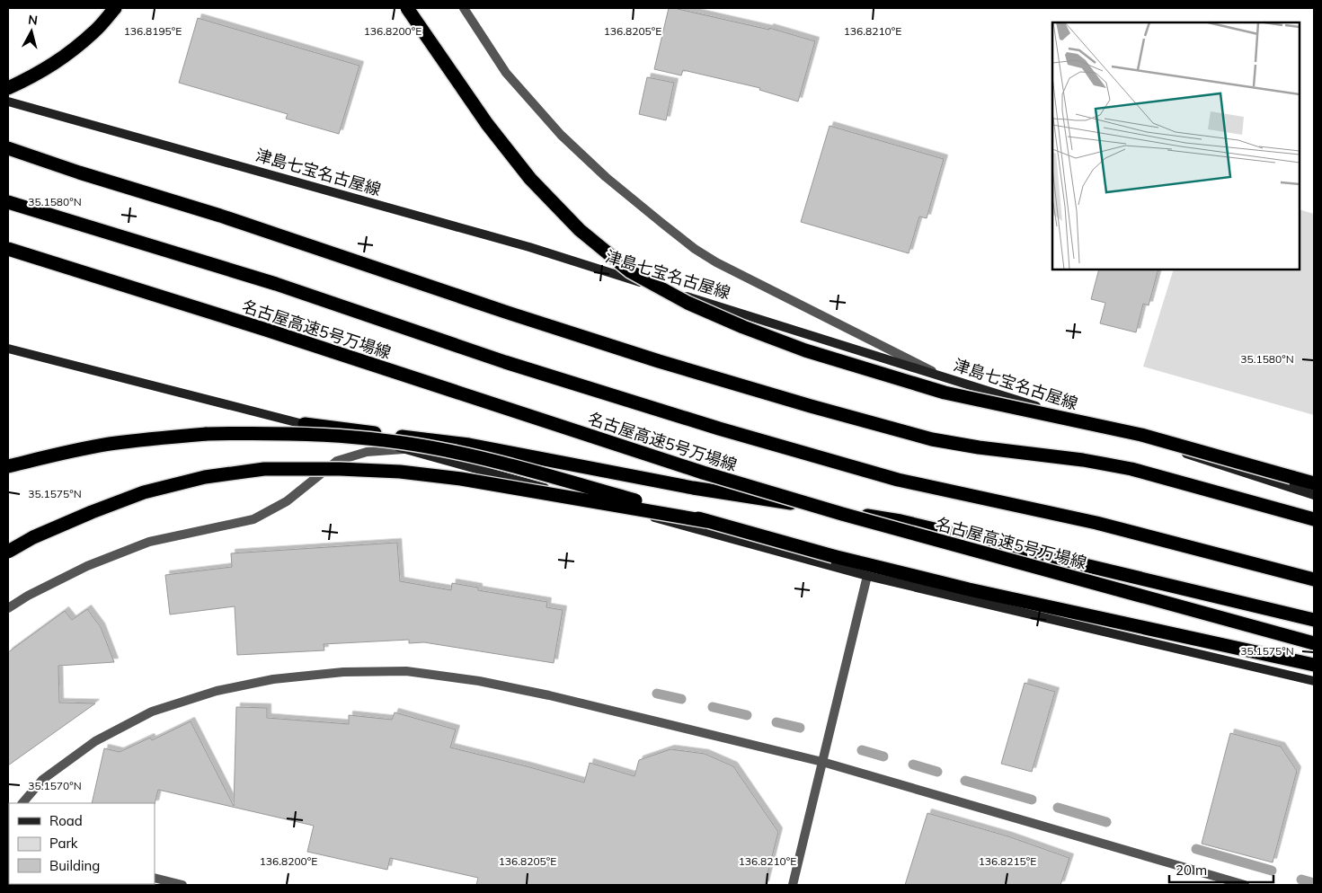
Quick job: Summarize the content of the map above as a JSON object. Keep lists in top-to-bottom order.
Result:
{
  "streets": {
    "highway": ["名古屋高速5号万場線"],
    "main road": ["津島七宝名古屋線"]
  },
  "legend": ["Road", "Park", "Building"],
  "scale_bar": "20 m",
  "north": "top",
  "coordinates": [
    "136.8195°E",
    "136.8200°E",
    "136.8205°E",
    "136.8210°E",
    "35.1580°N",
    "35.1575°N",
    "35.1570°N",
    "136.8215°E"
  ]
}
